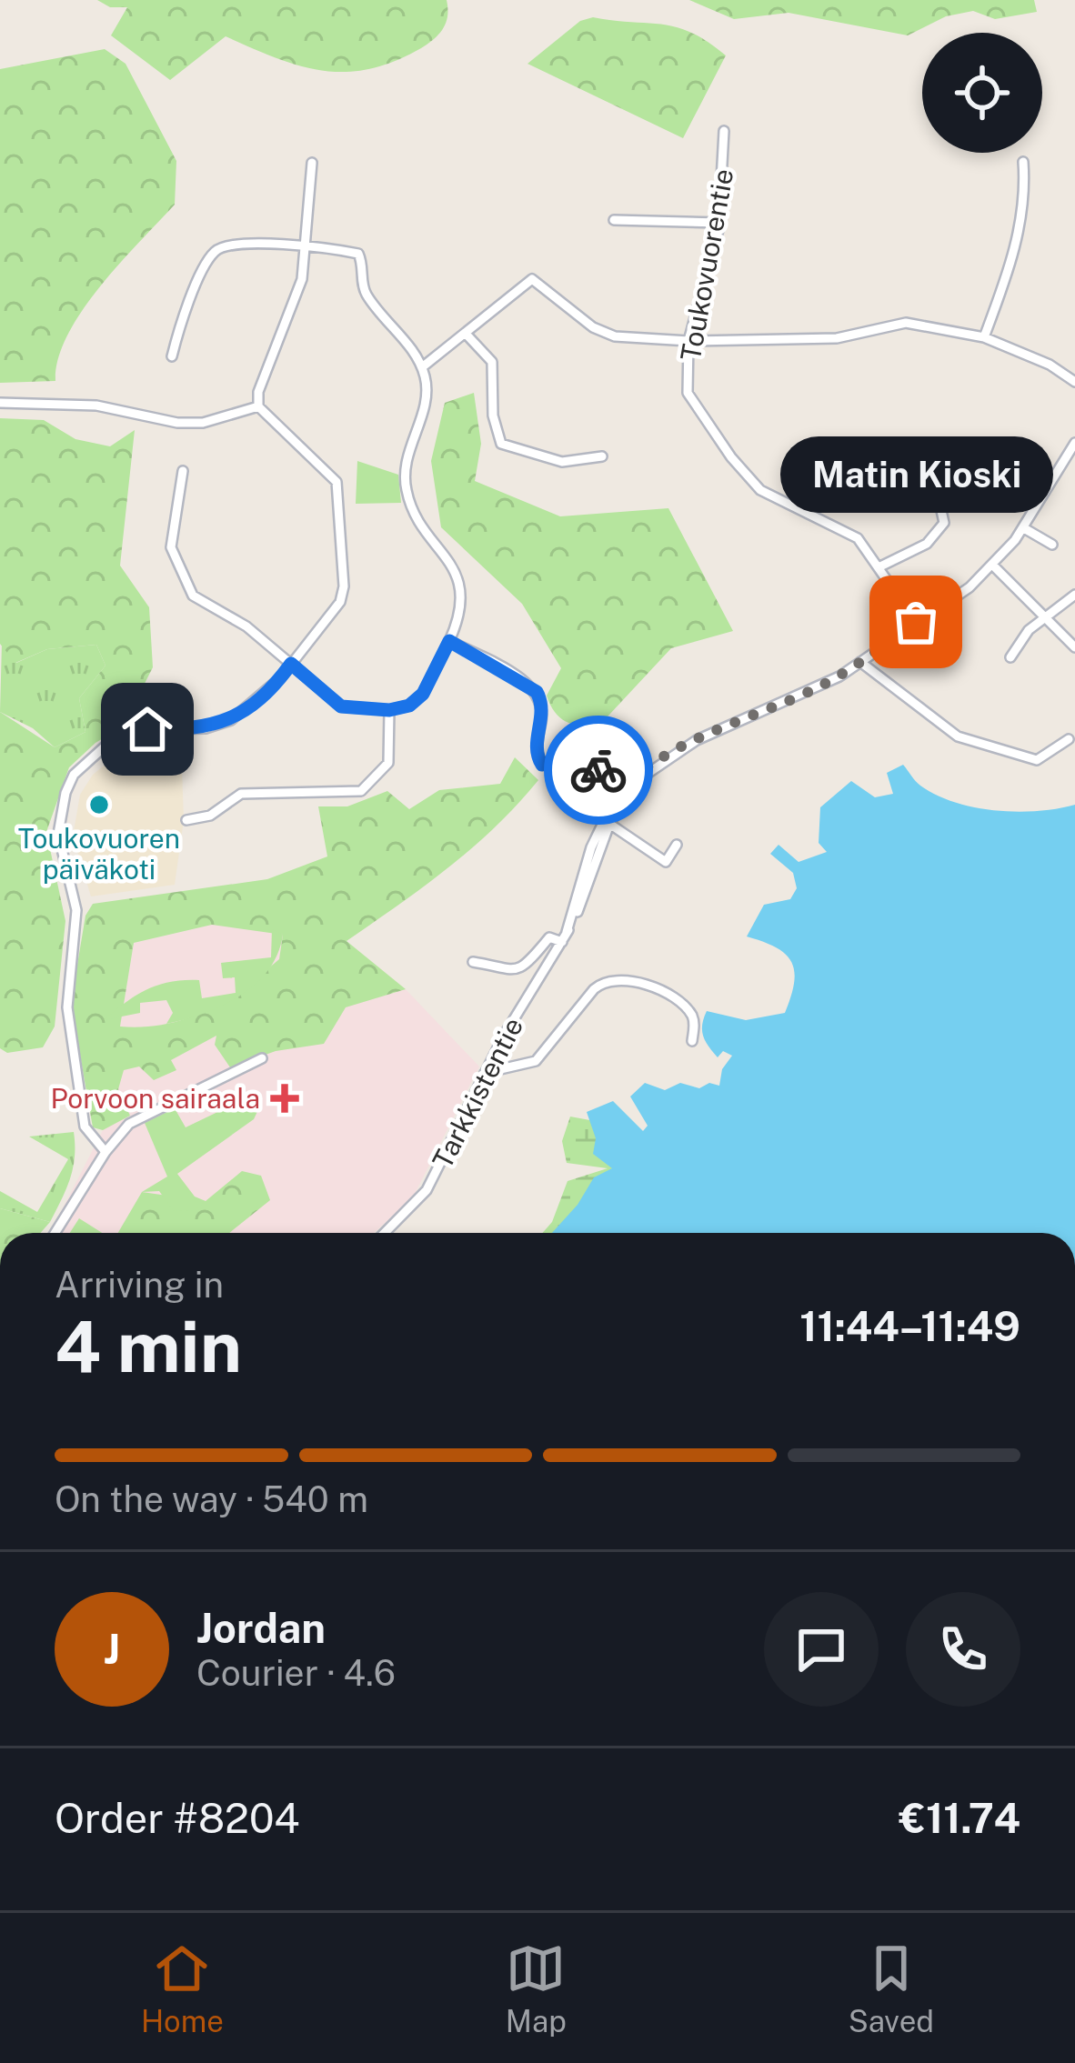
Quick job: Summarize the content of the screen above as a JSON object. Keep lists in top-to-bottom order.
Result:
{
  "streets": {
    "street": ["Toukovuorentie", "Tarkkistentie"]
  },
  "crossings": [
    ["Toukovuorentie", "Tarkkistentie"]
  ],
  "places": {
    "other": ["Matin Kioski", "Toukovuoren päiväkoti"],
    "health": ["Porvoon sairaala"]
  },
  "page": {
    "bubble": "Matin Kioski",
    "heading": ["4 min", "Arriving in", "11:44–11:49"],
    "panel": [
      "Jordan",
      "Courier · 4.6",
      "Order #8204",
      "€11.74"
    ],
    "bar": "On the way · 540 m",
    "round": "J",
    "tabs": ["Home", "Map", "Saved"]
  }
}
